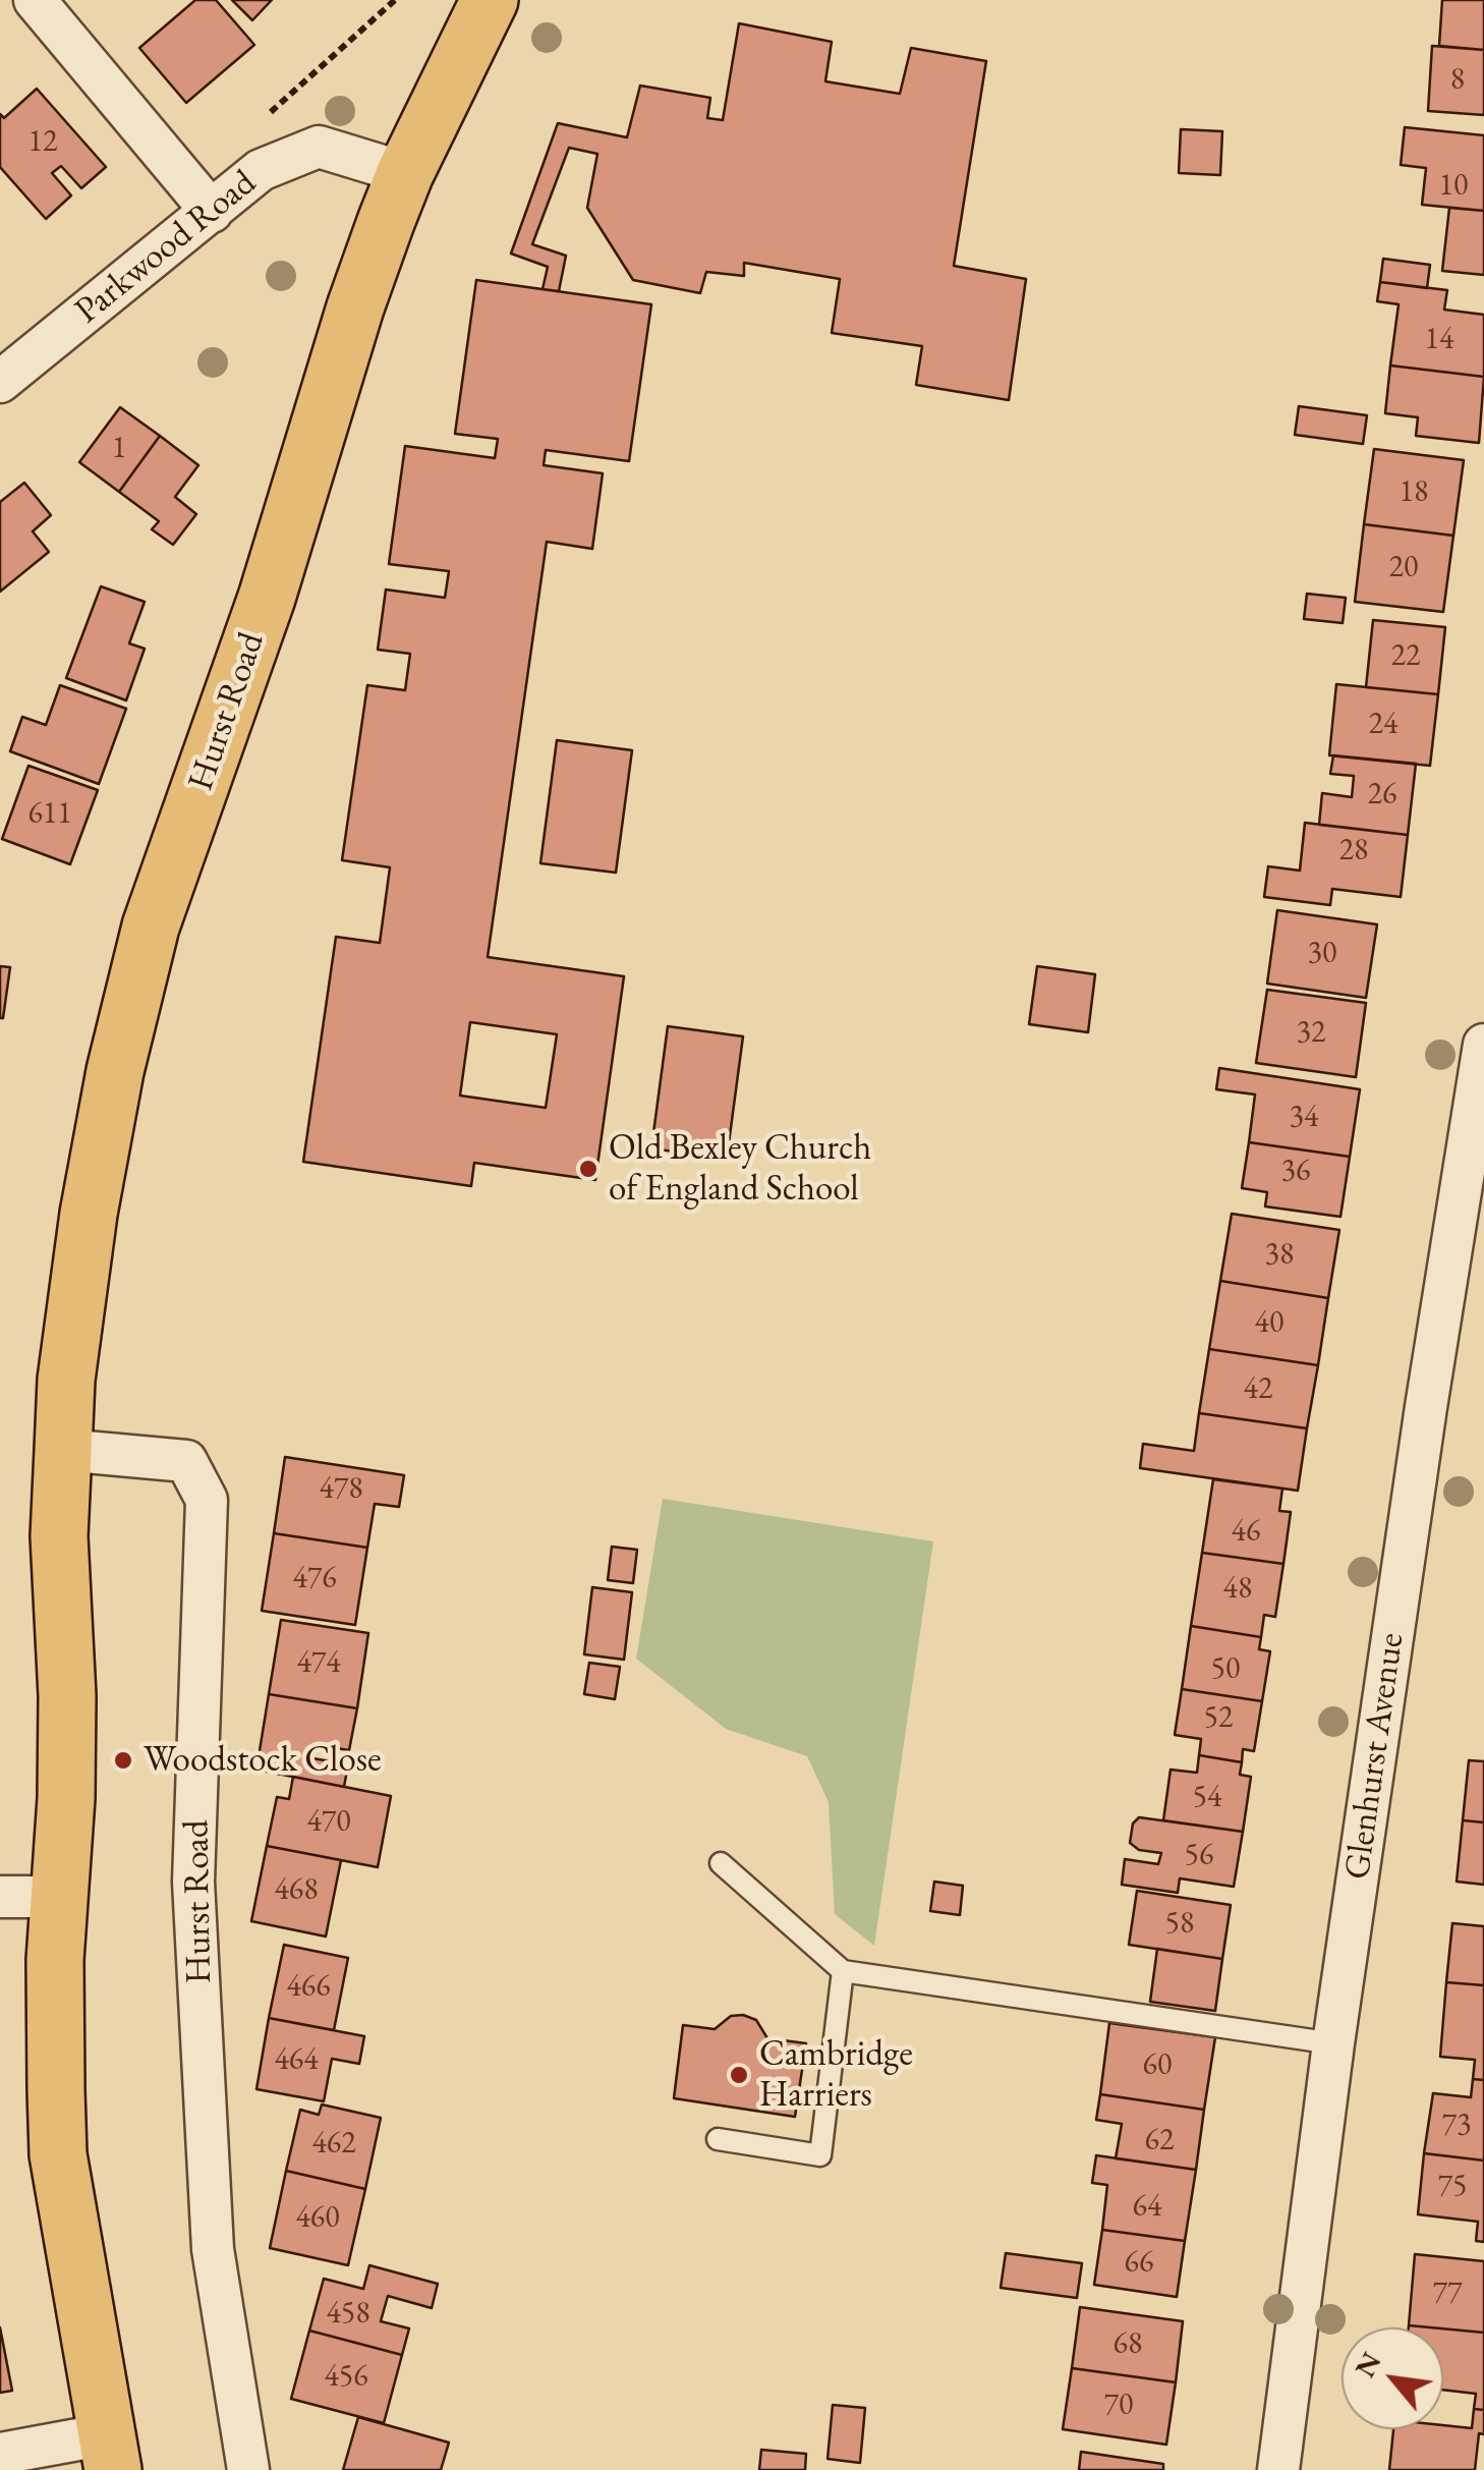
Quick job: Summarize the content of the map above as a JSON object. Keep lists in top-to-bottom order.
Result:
{
  "streets": {
    "main road": ["Hurst Road"],
    "street": ["Parkwood Road", "Glenhurst Avenue"]
  },
  "crossings": [
    ["Parkwood Road", "Hurst Road"]
  ],
  "places": ["Old Bexley Church of England School", "Woodstock Close", "Cambridge Harriers"],
  "house_numbers": [
    "8",
    "12",
    "10",
    "14",
    "1",
    "18",
    "20",
    "22",
    "24",
    "26",
    "611",
    "28",
    "30",
    "32",
    "34",
    "36",
    "38",
    "40",
    "42",
    "478",
    "46",
    "476",
    "48",
    "474",
    "50",
    "52",
    "54",
    "470",
    "56",
    "468",
    "58",
    "466",
    "464",
    "60",
    "73",
    "62",
    "462",
    "75",
    "64",
    "460",
    "66",
    "77",
    "458",
    "68",
    "456",
    "70"
  ],
  "north": "top left"
}
